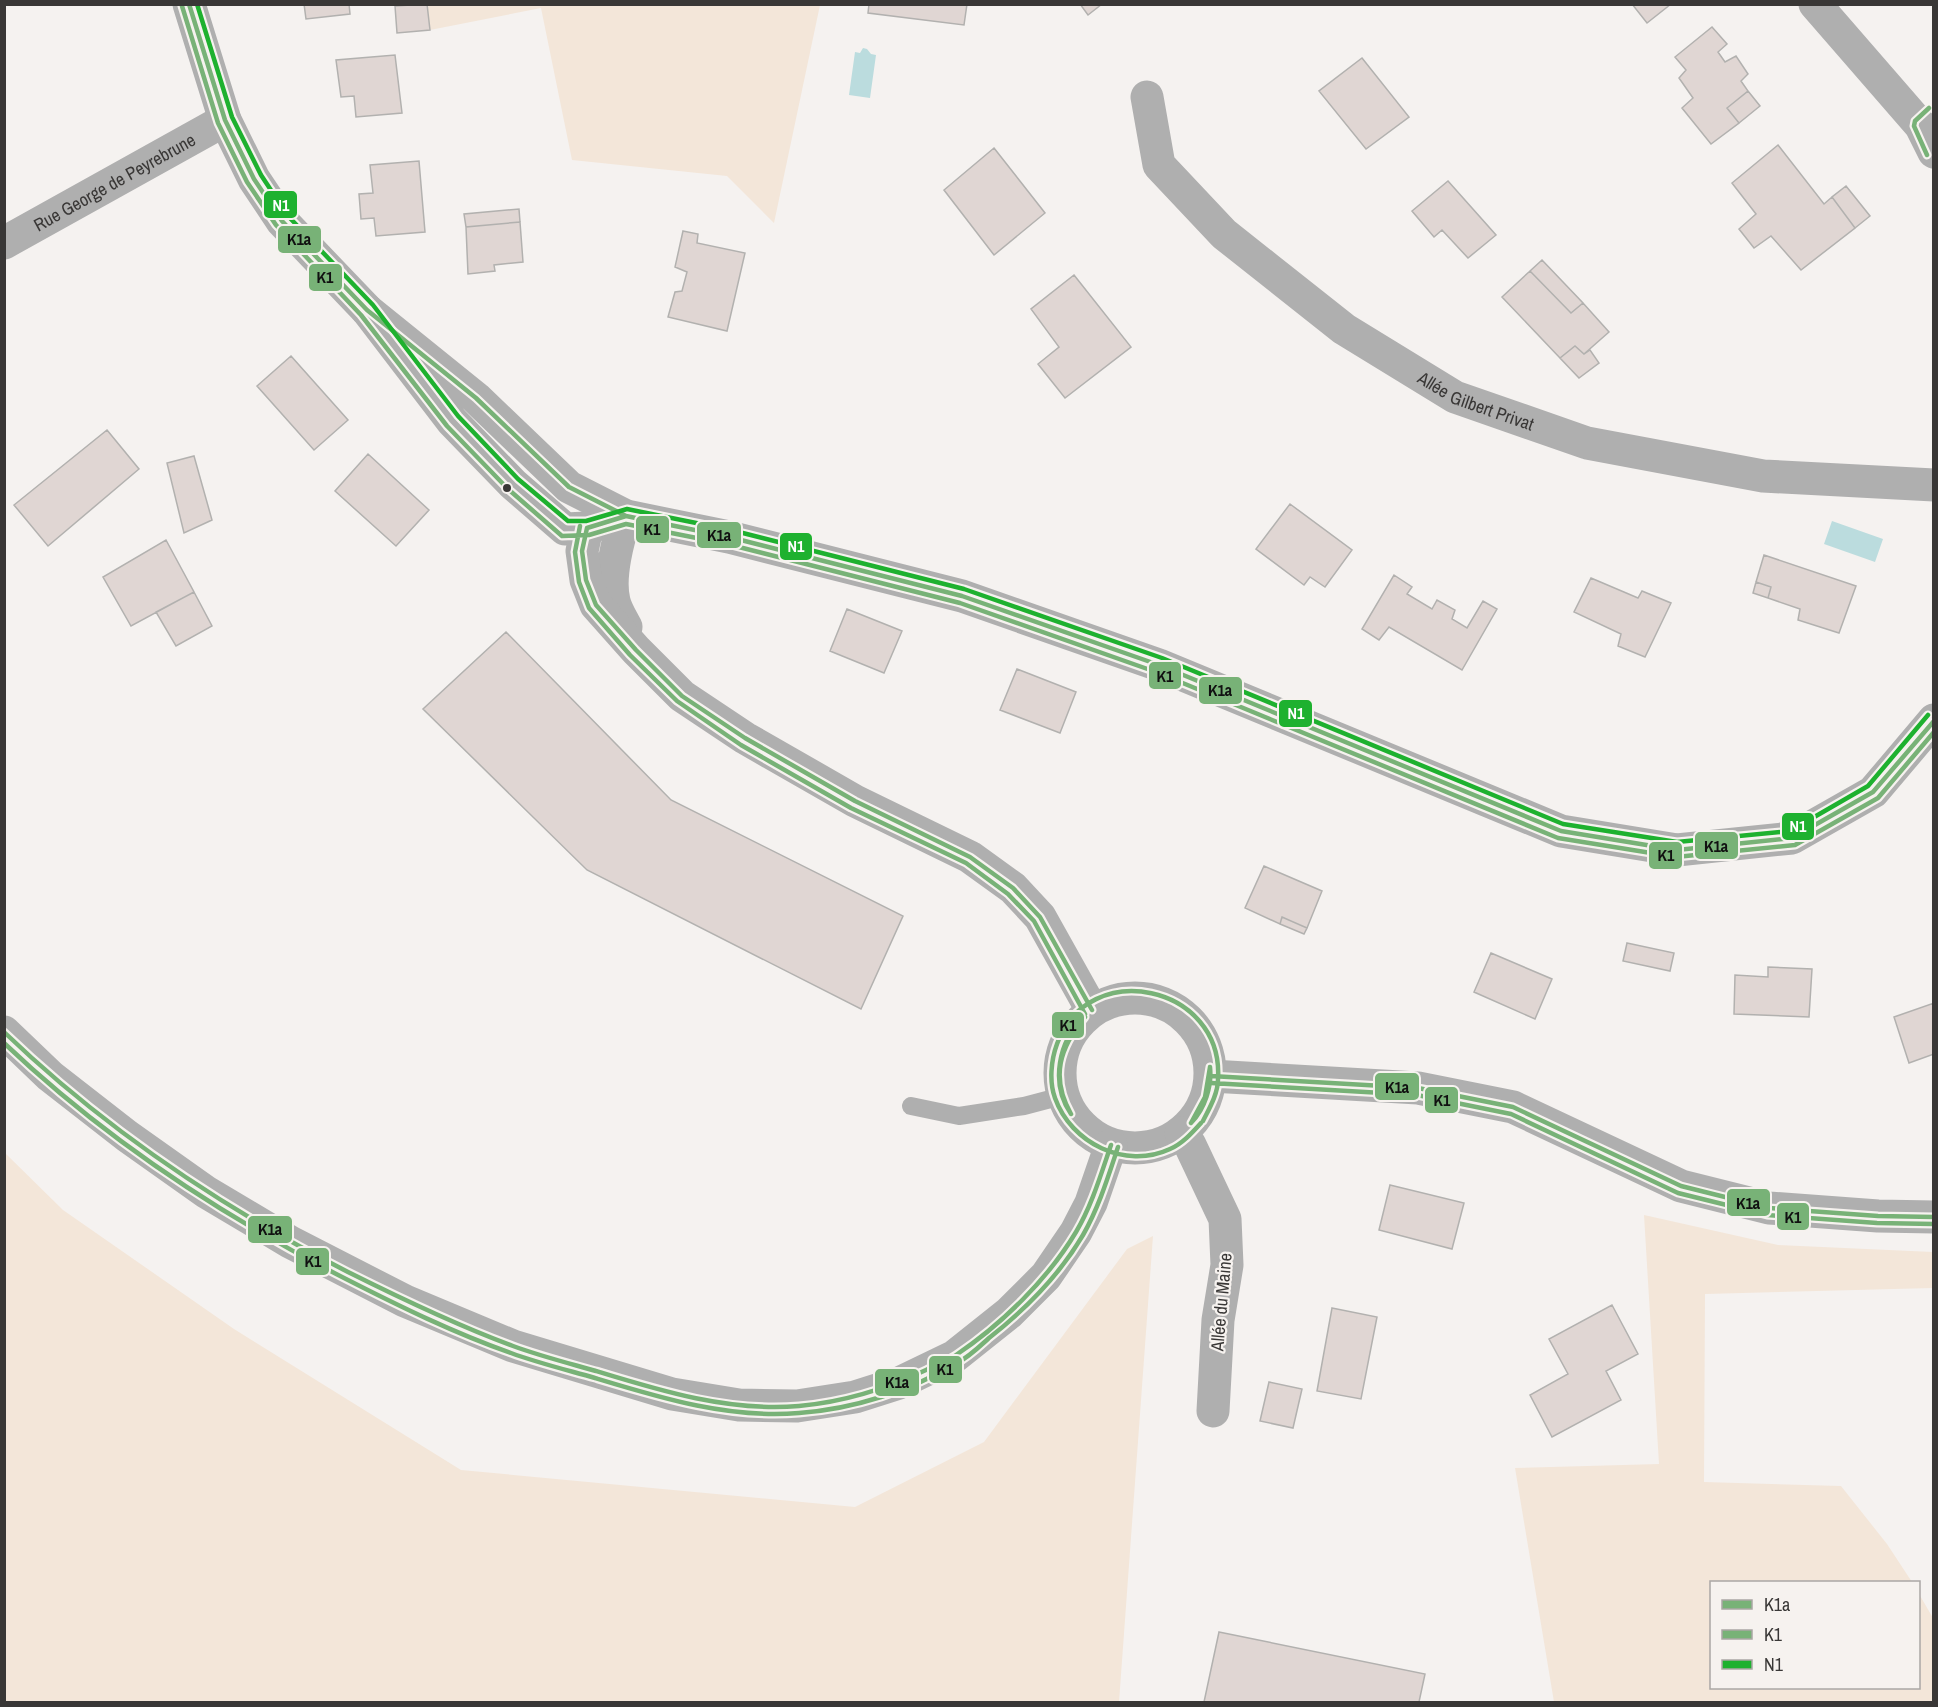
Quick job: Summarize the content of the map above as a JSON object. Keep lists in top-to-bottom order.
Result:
{
  "streets": {
    "street": ["Rue George de Peyrebrune", "Allée Gilbert Privat", "Allée du Maine"]
  },
  "lines": ["transit line K1a", "transit line N1", "transit line K1"],
  "legend": ["K1a", "K1", "N1"]
}
